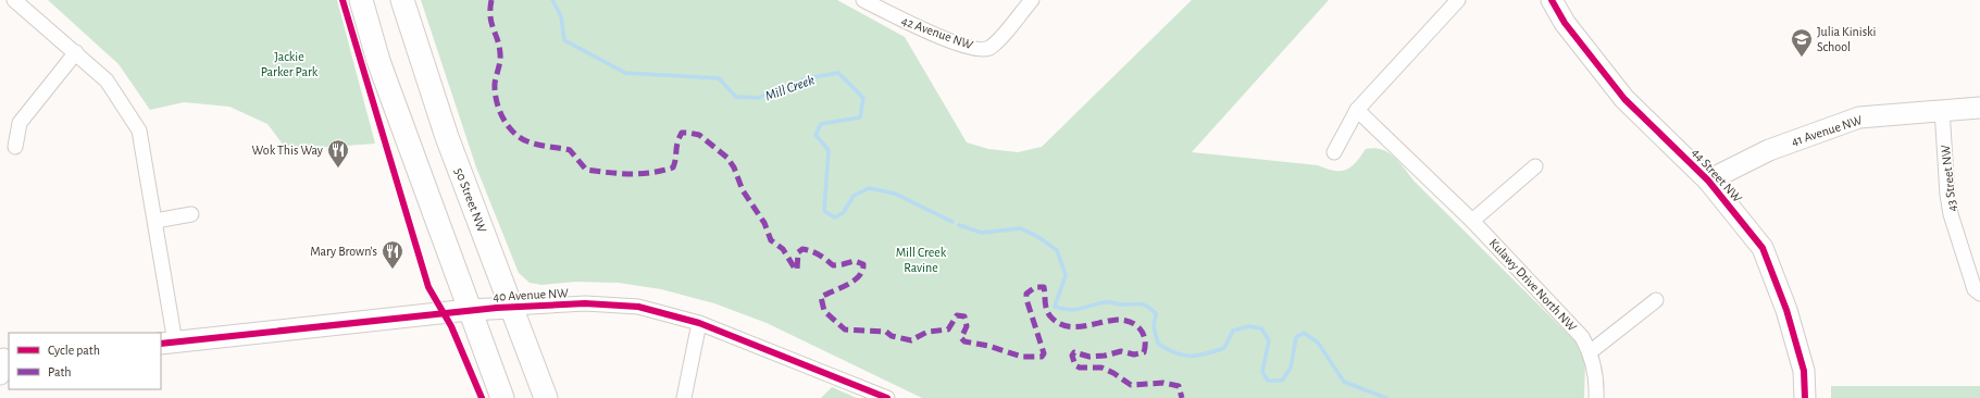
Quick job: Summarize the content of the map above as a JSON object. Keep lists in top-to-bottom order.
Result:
{
  "streets": {
    "main road": ["50 Street NW"],
    "street": [
      "42 Avenue NW",
      "41 Avenue NW",
      "44 Street NW",
      "43 Street NW",
      "Kulawy Drive North NW",
      "40 Avenue NW"
    ]
  },
  "crossings": [
    ["41 Avenue NW", "44 Street NW"],
    ["41 Avenue NW", "43 Street NW"],
    ["50 Street NW", "40 Avenue NW"]
  ],
  "water": ["Mill Creek"],
  "parks": ["Jackie Parker Park", "Mill Creek Ravine"],
  "places": {
    "school or university": ["Julia Kiniski School"],
    "restaurant": ["Wok This Way", "Mary Brown's"]
  },
  "legend": ["Cycle path", "Path"]
}
